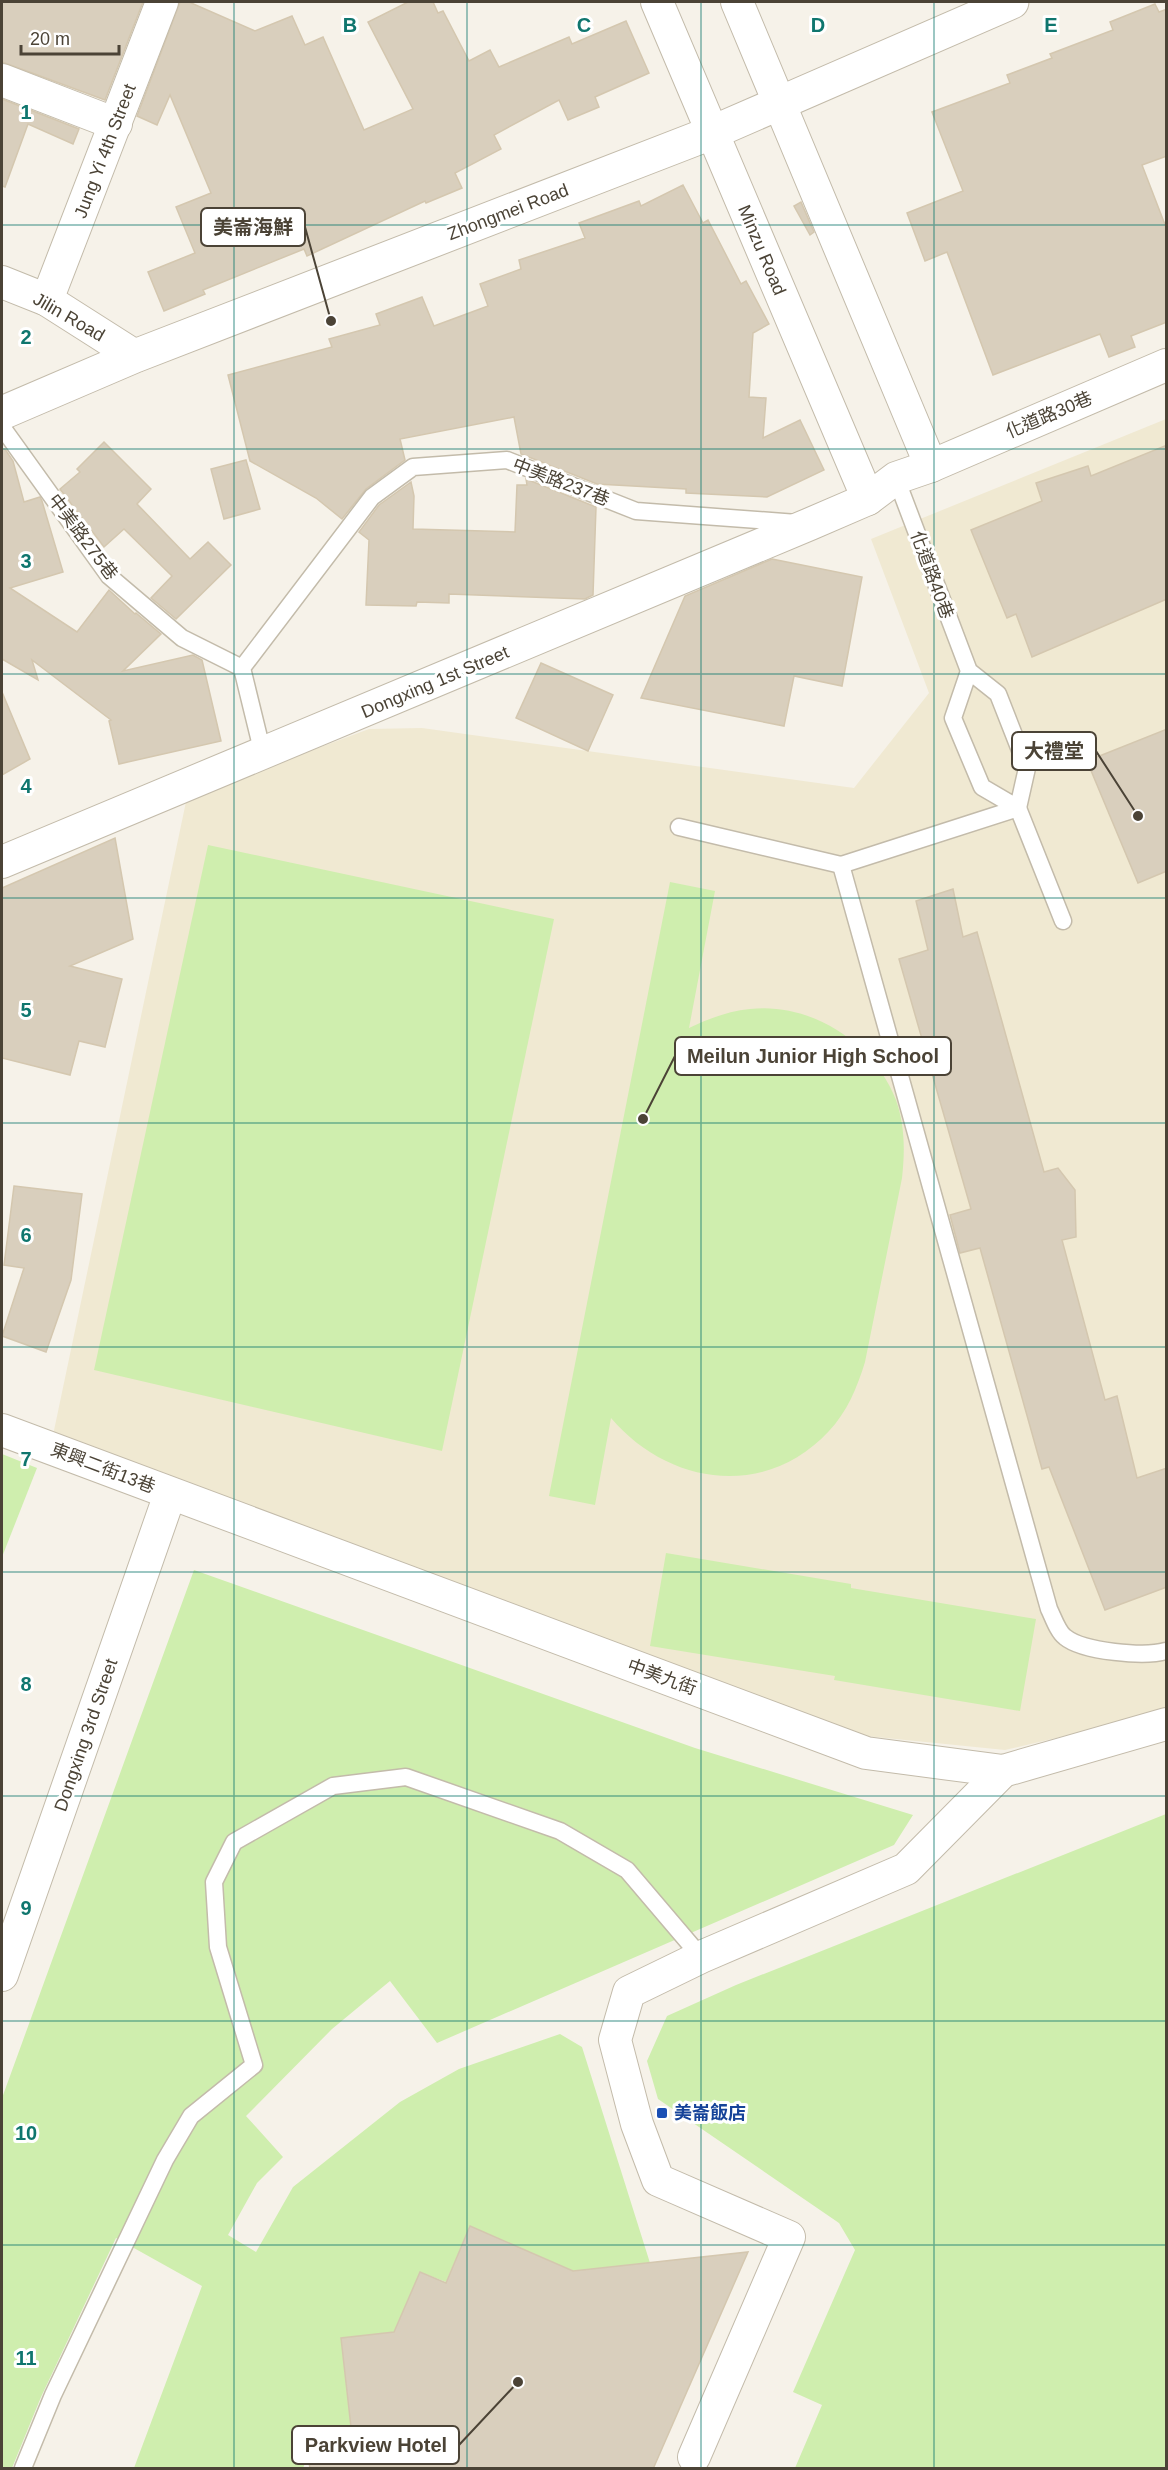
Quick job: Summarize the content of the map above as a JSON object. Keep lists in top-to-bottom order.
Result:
{
  "streets": {
    "street": [
      "Jung Yi 4th Street",
      "Zhongmei Road",
      "Minzu Road",
      "Jilin Road",
      "化道路30巷",
      "Dongxing 1st Street",
      "東興二街13巷",
      "中美九街",
      "Dongxing 3rd Street"
    ],
    "lane": ["中美路237巷", "中美路275巷", "化道路40巷"]
  },
  "crossings": [
    ["Jung Yi 4th Street", "Jilin Road"],
    ["Zhongmei Road", "Minzu Road"],
    ["Zhongmei Road", "Jilin Road"],
    ["Minzu Road", "Dongxing 1st Street"],
    ["化道路30巷", "化道路40巷"],
    ["化道路30巷", "Dongxing 1st Street"],
    ["中美路237巷", "中美路275巷"],
    ["中美路237巷", "Dongxing 1st Street"],
    ["化道路40巷", "Dongxing 1st Street"],
    ["東興二街13巷", "中美九街"],
    ["東興二街13巷", "Dongxing 3rd Street"],
    ["中美九街", "Dongxing 3rd Street"]
  ],
  "places": {
    "other": [
      "美崙海鮮",
      "大禮堂",
      "Meilun Junior High School",
      "Parkview Hotel"
    ],
    "transit": ["美崙飯店"]
  },
  "scale_bar": "20 m",
  "grid": {
    "columns": [
      "B",
      "C",
      "D",
      "E"
    ],
    "rows": [
      "1",
      "2",
      "3",
      "4",
      "5",
      "6",
      "7",
      "8",
      "9",
      "10",
      "11"
    ]
  }
}
